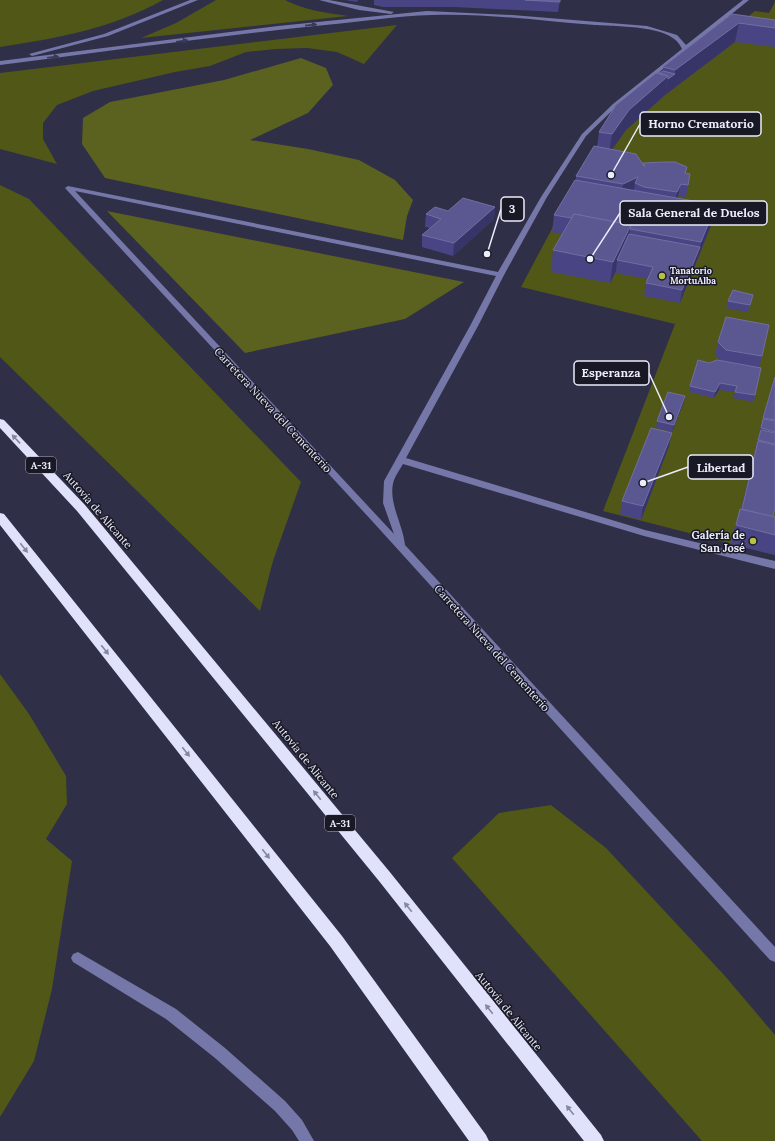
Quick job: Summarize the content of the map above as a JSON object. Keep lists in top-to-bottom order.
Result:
{
  "streets": {
    "highway": ["A-31", "Autovía de Alicante"],
    "street": ["Carretera Nueva del Cementerio"]
  },
  "places": [
    "Horno Crematorio",
    "3",
    "Sala General de Duelos",
    "Tanatorio MortuAlba",
    "Esperanza",
    "Libertad",
    "Galería de San José"
  ]
}
